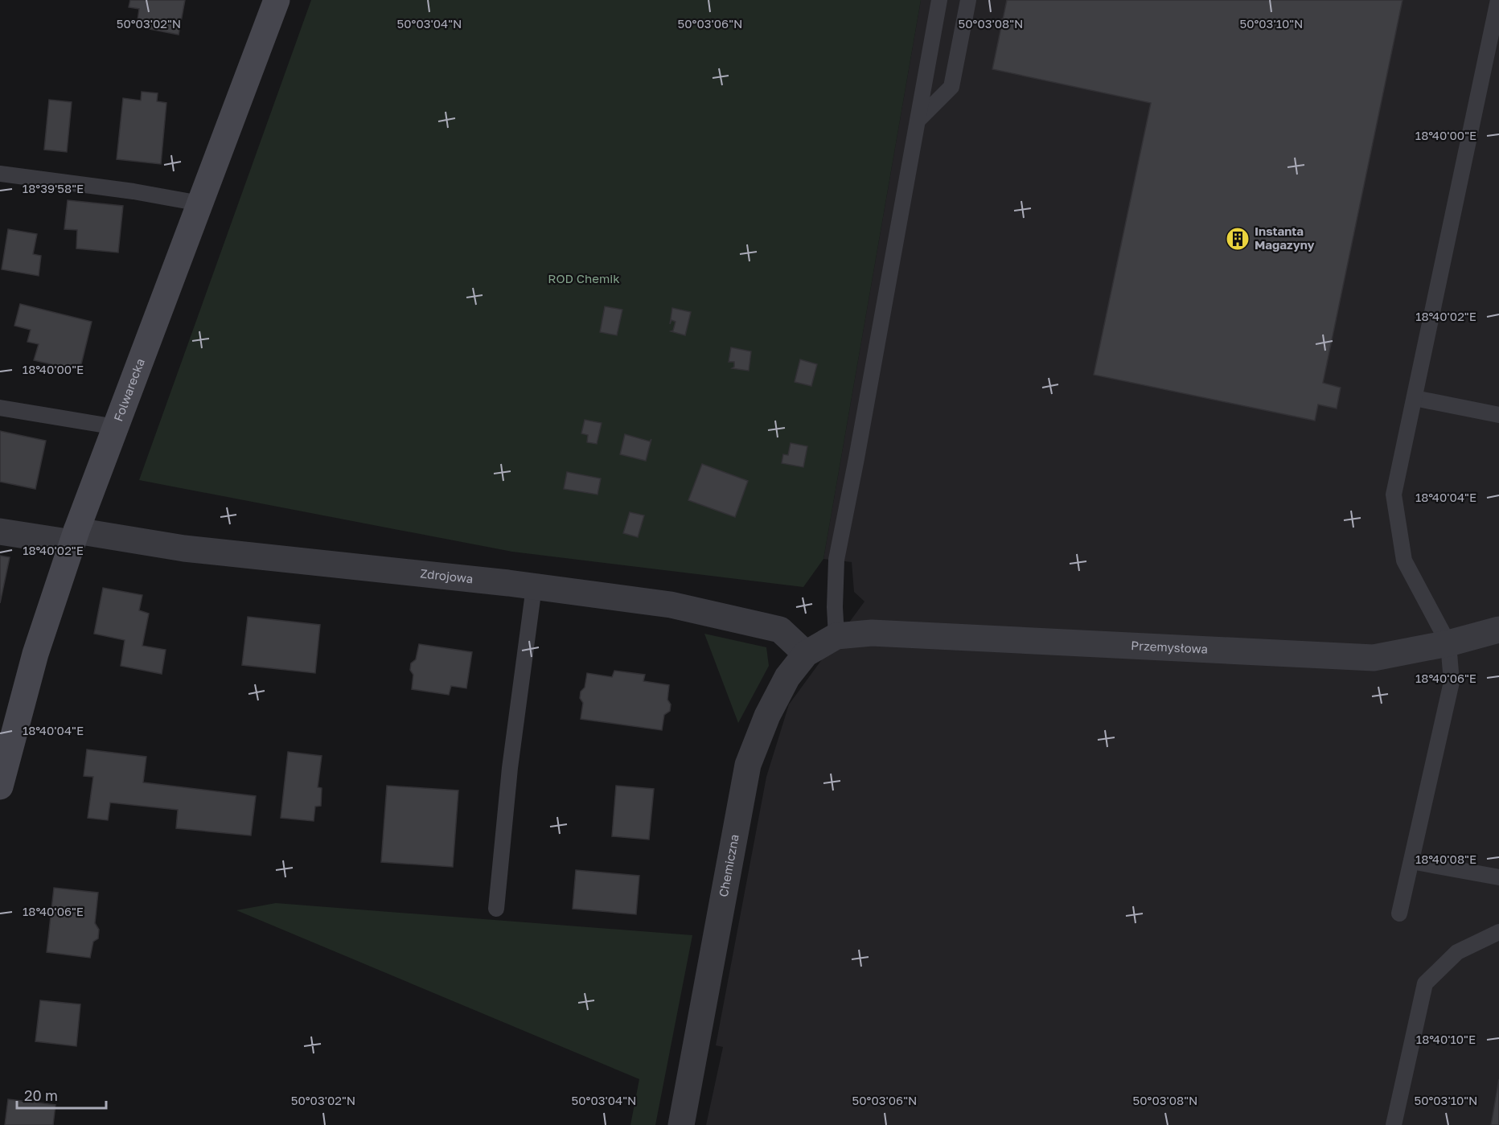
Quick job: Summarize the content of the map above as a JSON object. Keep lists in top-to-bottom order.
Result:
{
  "streets": {
    "street": [
      "Folwarecka",
      "Zdrojowa",
      "Przemysłowa",
      "Chemiczna"
    ]
  },
  "crossings": [
    ["Folwarecka", "Zdrojowa"],
    ["Zdrojowa", "Chemiczna"],
    ["Przemysłowa", "Chemiczna"]
  ],
  "parks": ["ROD Chemik"],
  "places": {
    "building": ["Instanta Magazyny"]
  },
  "scale_bar": "20 m",
  "coordinates": [
    "50°03'02\"N",
    "50°03'04\"N",
    "50°03'06\"N",
    "50°03'08\"N",
    "50°03'10\"N",
    "18°40'00\"E",
    "18°39'58\"E",
    "18°40'02\"E",
    "18°40'04\"E",
    "18°40'06\"E",
    "18°40'08\"E",
    "18°40'10\"E"
  ]
}
